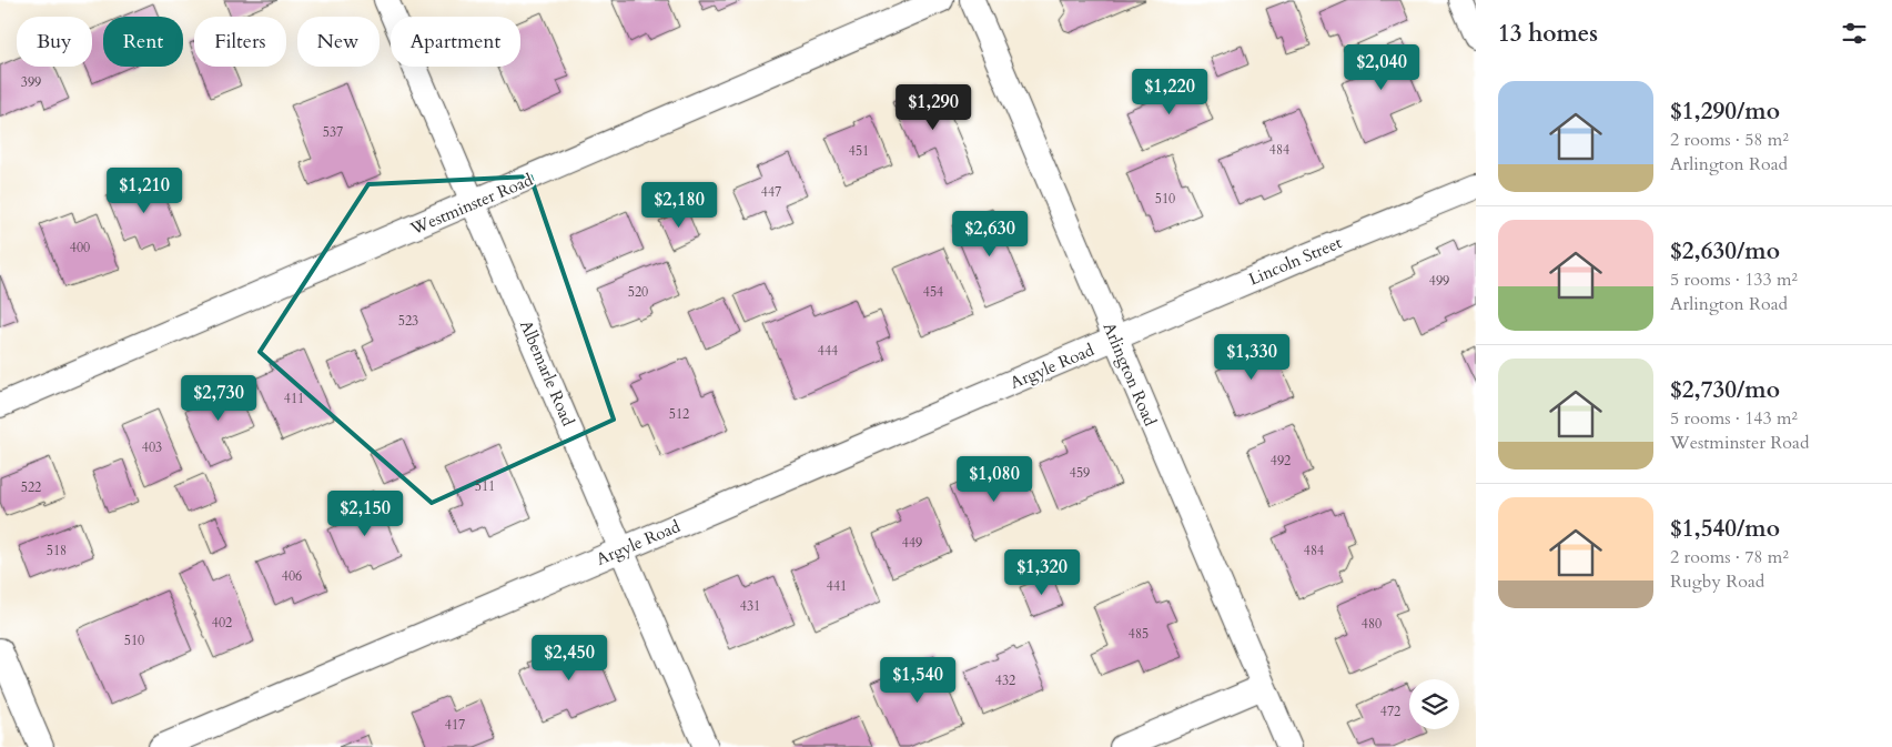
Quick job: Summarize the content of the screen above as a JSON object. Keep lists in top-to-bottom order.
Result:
{
  "streets": {
    "street": [
      "Westminster Road",
      "Lincoln Street",
      "Argyle Road",
      "Albemarle Road",
      "Arlington Road"
    ]
  },
  "crossings": [
    ["Westminster Road", "Albemarle Road"],
    ["Lincoln Street", "Argyle Road"],
    ["Lincoln Street", "Arlington Road"],
    ["Argyle Road", "Albemarle Road"],
    ["Argyle Road", "Arlington Road"]
  ],
  "house_numbers": [
    "399",
    "537",
    "484",
    "451",
    "447",
    "510",
    "400",
    "499",
    "520",
    "454",
    "523",
    "444",
    "411",
    "512",
    "403",
    "492",
    "459",
    "511",
    "522",
    "449",
    "518",
    "484",
    "406",
    "441",
    "431",
    "402",
    "480",
    "485",
    "510",
    "432",
    "472",
    "417"
  ],
  "page": {
    "heading": "13 homes",
    "chip": [
      "Buy",
      "Rent",
      "Filters",
      "New",
      "Apartment"
    ],
    "price": [
      "$2,040",
      "$1,220",
      "$1,290",
      "$1,210",
      "$2,180",
      "$2,630",
      "$1,330",
      "$2,730",
      "$1,080",
      "$2,150",
      "$1,320",
      "$2,450",
      "$1,540"
    ],
    "list": [
      {
        "name": "$1,290/mo",
        "note": "2 rooms · 58 m² · Arlington Road"
      },
      {
        "name": "$2,630/mo",
        "note": "5 rooms · 133 m² · Arlington Road"
      },
      {
        "name": "$2,730/mo",
        "note": "5 rooms · 143 m² · Westminster Road"
      },
      {
        "name": "$1,540/mo",
        "note": "2 rooms · 78 m² · Rugby Road"
      }
    ]
  }
}
